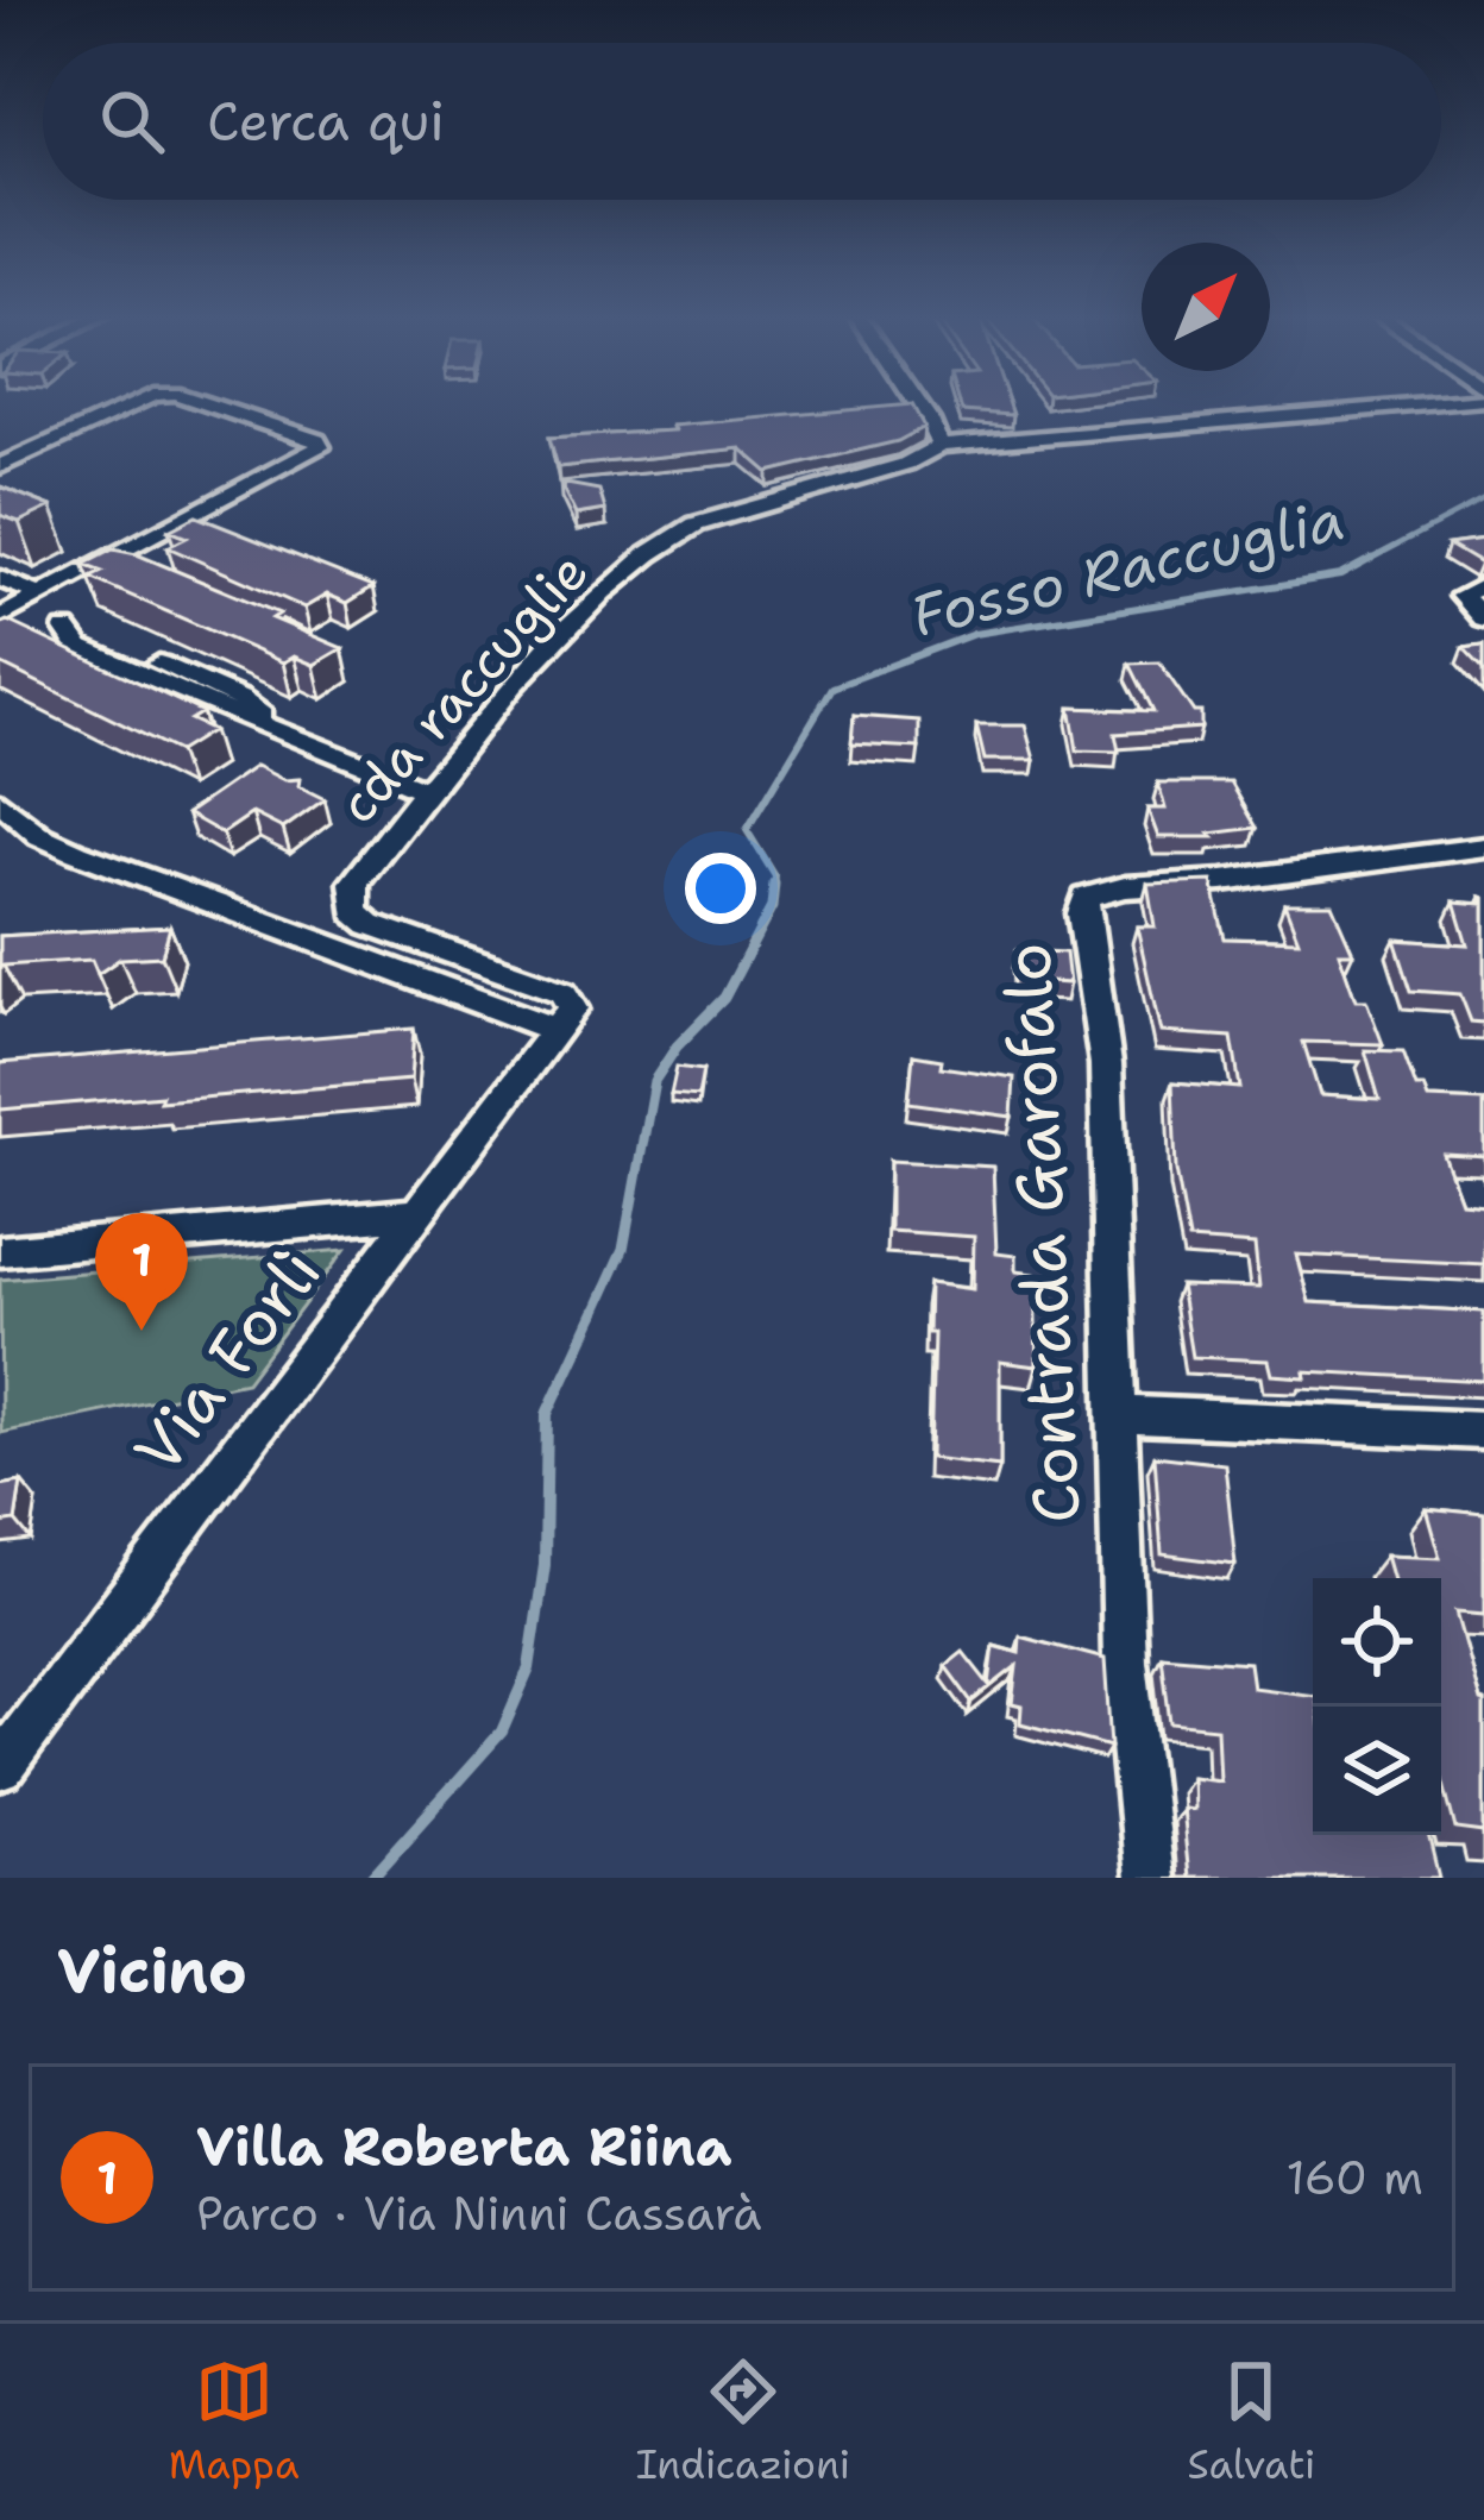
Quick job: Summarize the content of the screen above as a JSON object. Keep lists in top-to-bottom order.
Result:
{
  "streets": {
    "street": ["cda raccuglie", "Contrada Garofalo", "Via Forlì"]
  },
  "crossings": [
    ["cda raccuglie", "Via Forlì"]
  ],
  "water": ["Fosso Raccuglia"],
  "north": "top right",
  "page": {
    "search": "Cerca qui",
    "pins": "1",
    "heading": "Vicino",
    "list": [
      {
        "mark": "1",
        "name": "Villa Roberta Riina",
        "note": "Parco · Via Ninni Cassarà",
        "value": "160 m"
      }
    ],
    "nav": ["Mappa", "Indicazioni", "Salvati"]
  }
}
